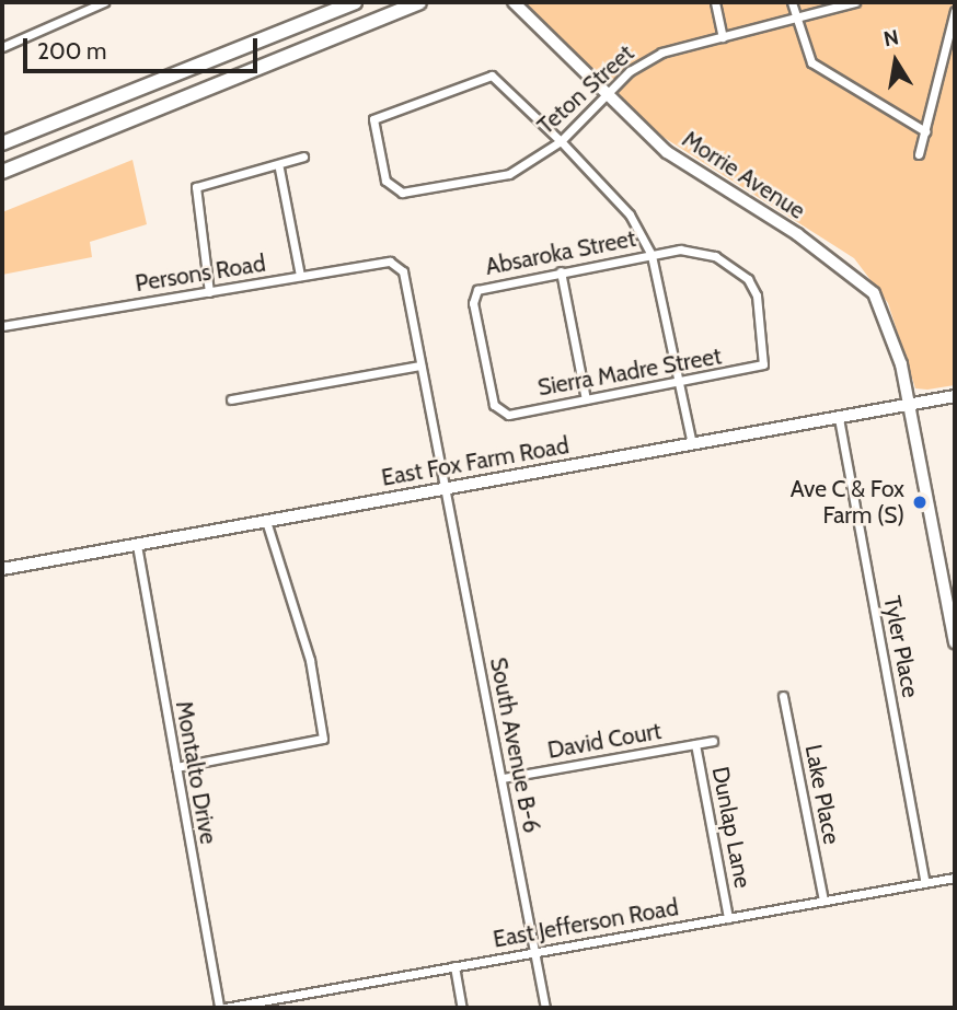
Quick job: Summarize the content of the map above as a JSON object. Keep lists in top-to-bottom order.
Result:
{
  "streets": {
    "main road": ["Morrie Avenue", "East Fox Farm Road"],
    "street": [
      "Teton Street",
      "Absaroka Street",
      "Persons Road",
      "Sierra Madre Street",
      "Tyler Place",
      "David Court",
      "South Avenue B-6",
      "Montalto Drive",
      "Lake Place",
      "Dunlap Lane",
      "East Jefferson Road"
    ]
  },
  "crossings": [
    ["Teton Street", "Morrie Avenue"],
    ["Morrie Avenue", "East Fox Farm Road"],
    ["Absaroka Street", "Sierra Madre Street"],
    ["Persons Road", "South Avenue B-6"],
    ["East Fox Farm Road", "Tyler Place"],
    ["East Fox Farm Road", "South Avenue B-6"],
    ["East Fox Farm Road", "Montalto Drive"],
    ["Tyler Place", "East Jefferson Road"],
    ["David Court", "South Avenue B-6"],
    ["David Court", "Dunlap Lane"],
    ["South Avenue B-6", "East Jefferson Road"],
    ["Montalto Drive", "East Jefferson Road"],
    ["Lake Place", "East Jefferson Road"],
    ["Dunlap Lane", "East Jefferson Road"]
  ],
  "places": ["Ave C & Fox Farm (S)"],
  "scale_bar": "200 m",
  "north": "top"
}
